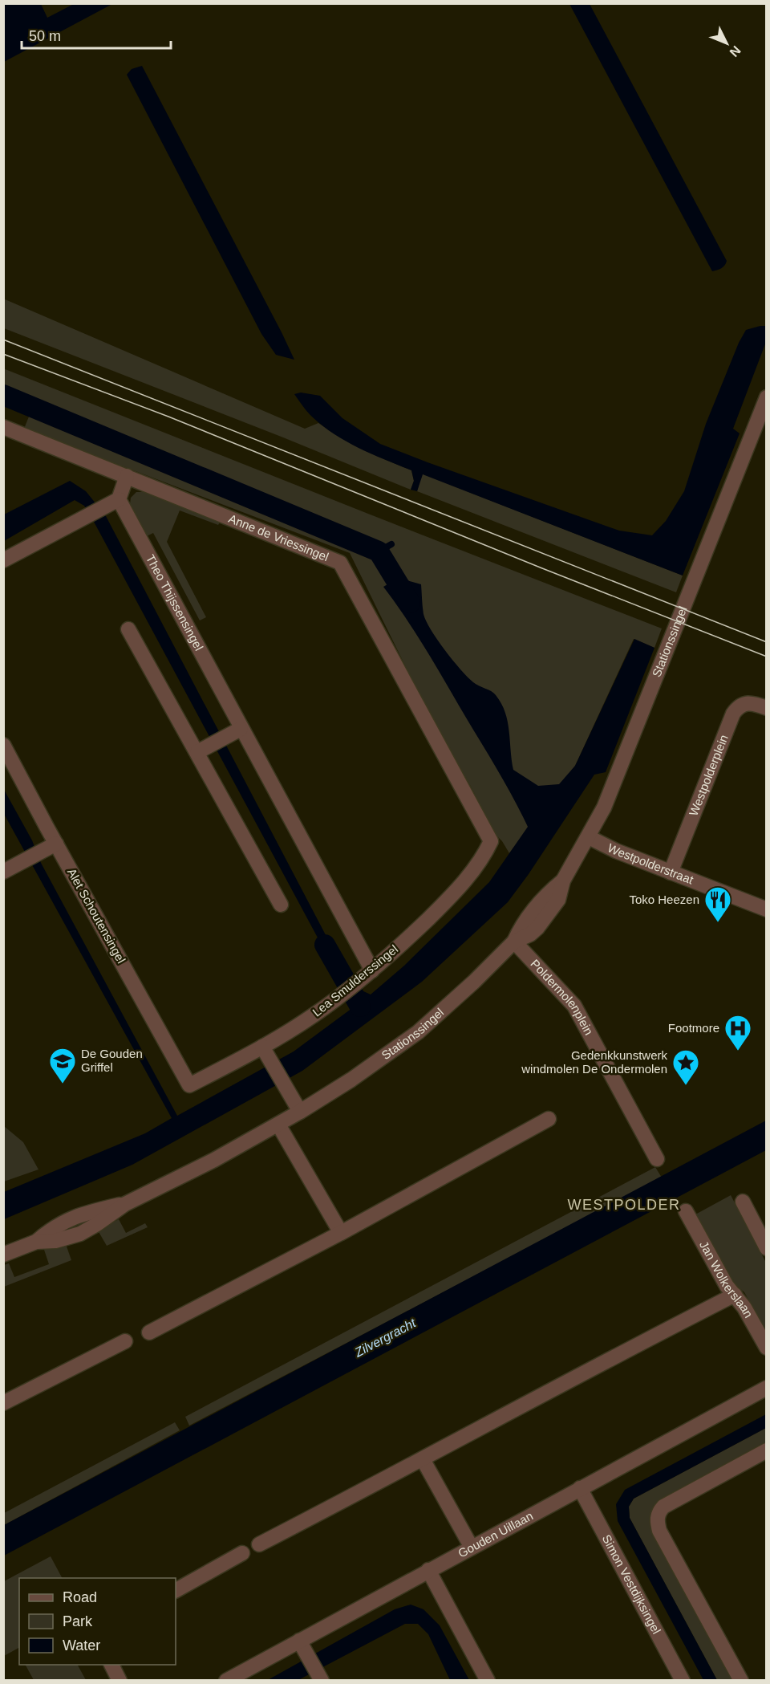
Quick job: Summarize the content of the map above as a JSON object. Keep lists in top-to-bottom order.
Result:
{
  "streets": {
    "street": [
      "Anne de Vriessingel",
      "Theo Thijssensingel",
      "Stationssingel",
      "Westpolderplein",
      "Westpolderstraat",
      "Alet Schoutensingel",
      "Lea Smulderssingel",
      "Poldermolenplein",
      "Jan Wolkerslaan",
      "Gouden Uillaan",
      "Simon Vestdijksingel"
    ]
  },
  "crossings": [
    ["Anne de Vriessingel", "Lea Smulderssingel"],
    ["Theo Thijssensingel", "Lea Smulderssingel"],
    ["Stationssingel", "Westpolderstraat"],
    ["Stationssingel", "Poldermolenplein"],
    ["Westpolderplein", "Westpolderstraat"],
    ["Alet Schoutensingel", "Lea Smulderssingel"],
    ["Gouden Uillaan", "Simon Vestdijksingel"]
  ],
  "districts": ["WESTPOLDER"],
  "water": ["Zilvergracht"],
  "places": {
    "restaurant": ["Toko Heezen"],
    "hospital": ["Footmore"],
    "school or university": ["De Gouden Griffel"],
    "place": ["Gedenkkunstwerk windmolen De Ondermolen"]
  },
  "legend": ["Road", "Park", "Water"],
  "scale_bar": "50 m",
  "north": "bottom right"
}
